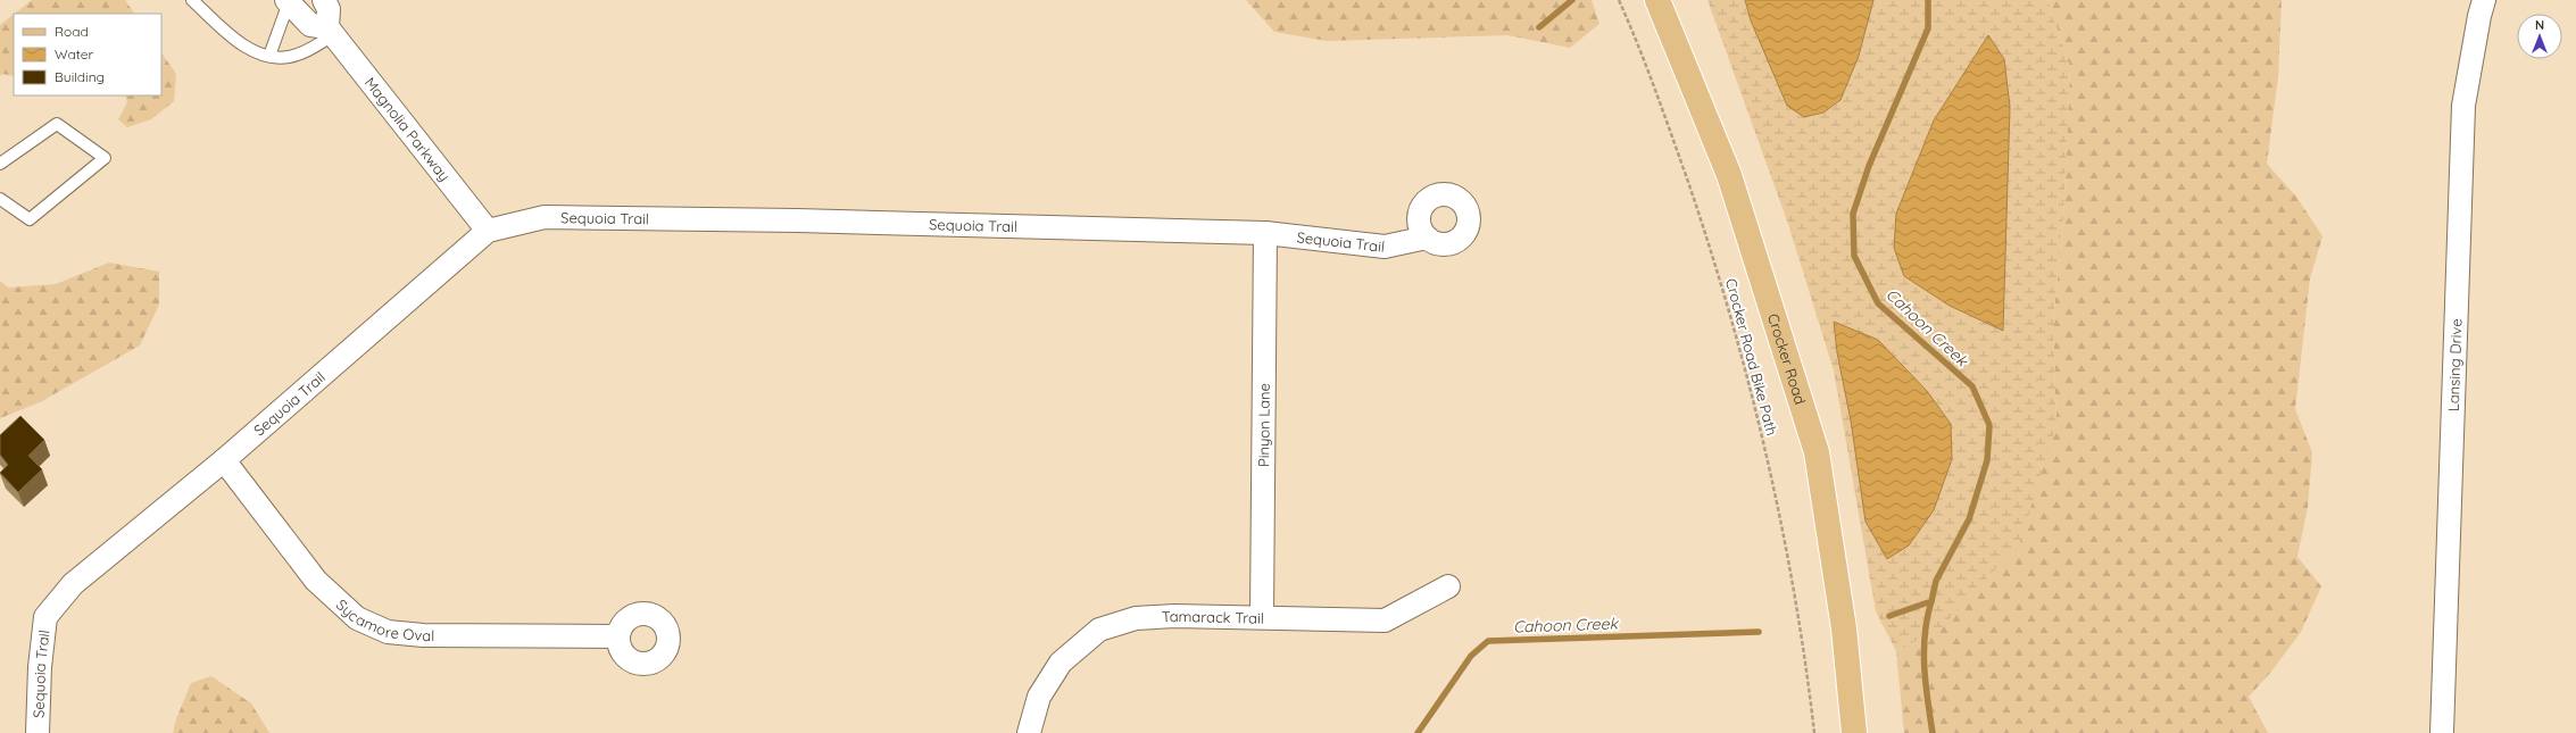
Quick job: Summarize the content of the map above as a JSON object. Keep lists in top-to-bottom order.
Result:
{
  "streets": {
    "main road": ["Crocker Road"],
    "street": [
      "Magnolia Parkway",
      "Sequoia Trail",
      "Lansing Drive",
      "Pinyon Lane",
      "Sycamore Oval",
      "Tamarack Trail"
    ],
    "path": ["Crocker Road Bike Path"]
  },
  "crossings": [
    ["Magnolia Parkway", "Sequoia Trail"],
    ["Sequoia Trail", "Pinyon Lane"],
    ["Sequoia Trail", "Sycamore Oval"],
    ["Pinyon Lane", "Tamarack Trail"]
  ],
  "water": ["Cahoon Creek"],
  "legend": ["Road", "Water", "Building"],
  "north": "top"
}
